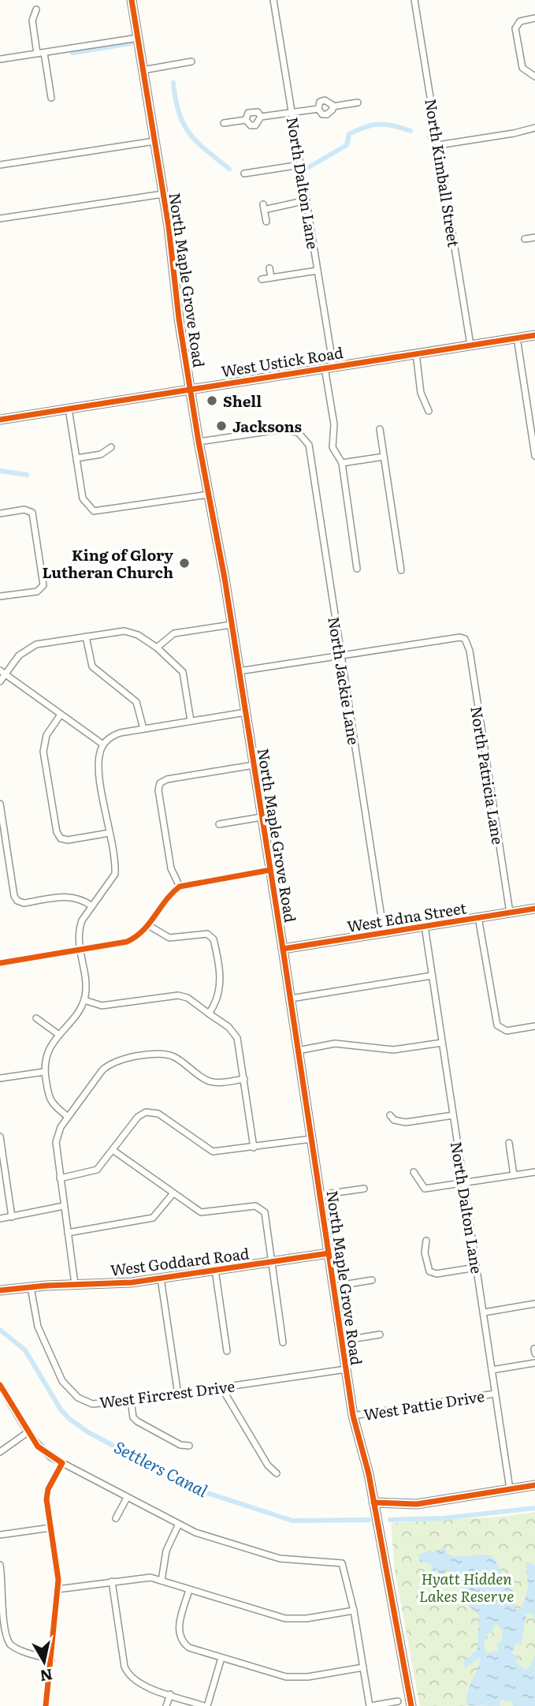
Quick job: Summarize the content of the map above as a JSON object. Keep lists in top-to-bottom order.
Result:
{
  "streets": {
    "main road": [
      "North Maple Grove Road",
      "West Ustick Road",
      "West Edna Street",
      "West Goddard Road"
    ],
    "street": [
      "North Kimball Street",
      "North Dalton Lane",
      "North Jackie Lane",
      "North Patricia Lane",
      "West Fircrest Drive",
      "West Pattie Drive"
    ]
  },
  "crossings": [
    ["North Kimball Street", "West Ustick Road"],
    ["North Dalton Lane", "West Ustick Road"],
    ["North Dalton Lane", "West Edna Street"],
    ["North Dalton Lane", "West Pattie Drive"],
    ["North Maple Grove Road", "West Ustick Road"],
    ["North Maple Grove Road", "North Jackie Lane"],
    ["North Maple Grove Road", "West Edna Street"],
    ["North Maple Grove Road", "West Goddard Road"],
    ["North Maple Grove Road", "West Fircrest Drive"],
    ["North Maple Grove Road", "West Pattie Drive"],
    ["North Jackie Lane", "North Patricia Lane"],
    ["North Jackie Lane", "West Edna Street"],
    ["North Patricia Lane", "West Edna Street"],
    ["West Goddard Road", "West Fircrest Drive"]
  ],
  "water": ["Settlers Canal"],
  "parks": ["Hyatt Hidden Lakes Reserve"],
  "places": ["Shell", "Jacksons", "King of Glory Lutheran Church"],
  "north": "bottom"
}
